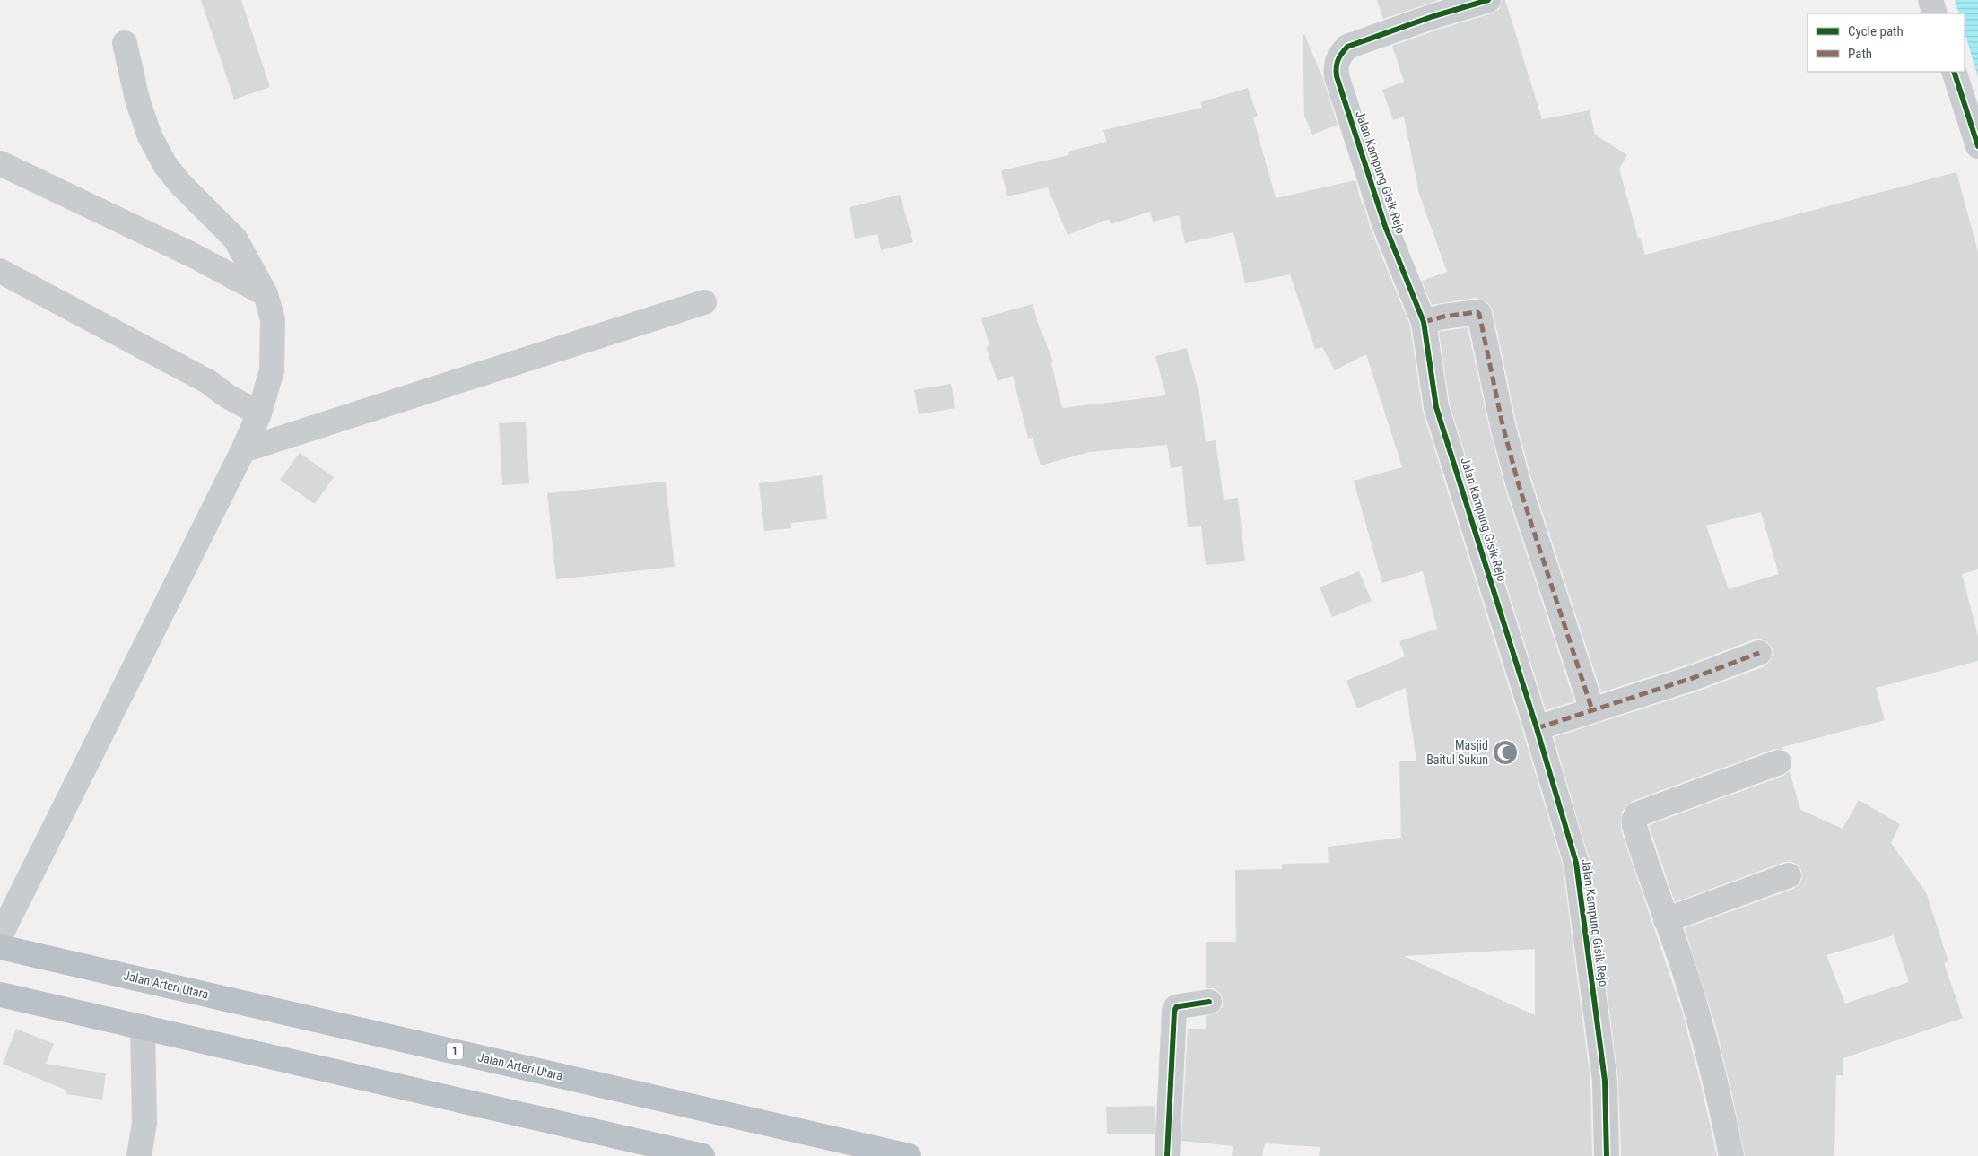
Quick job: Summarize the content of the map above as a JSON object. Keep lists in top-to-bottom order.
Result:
{
  "streets": {
    "highway": ["Jalan Arteri Utara", "1"],
    "street": ["Jalan Kampung Gisik Rejo"]
  },
  "places": {
    "mosque": ["Masjid Baitul Sukun"]
  },
  "legend": ["Cycle path", "Path"]
}
